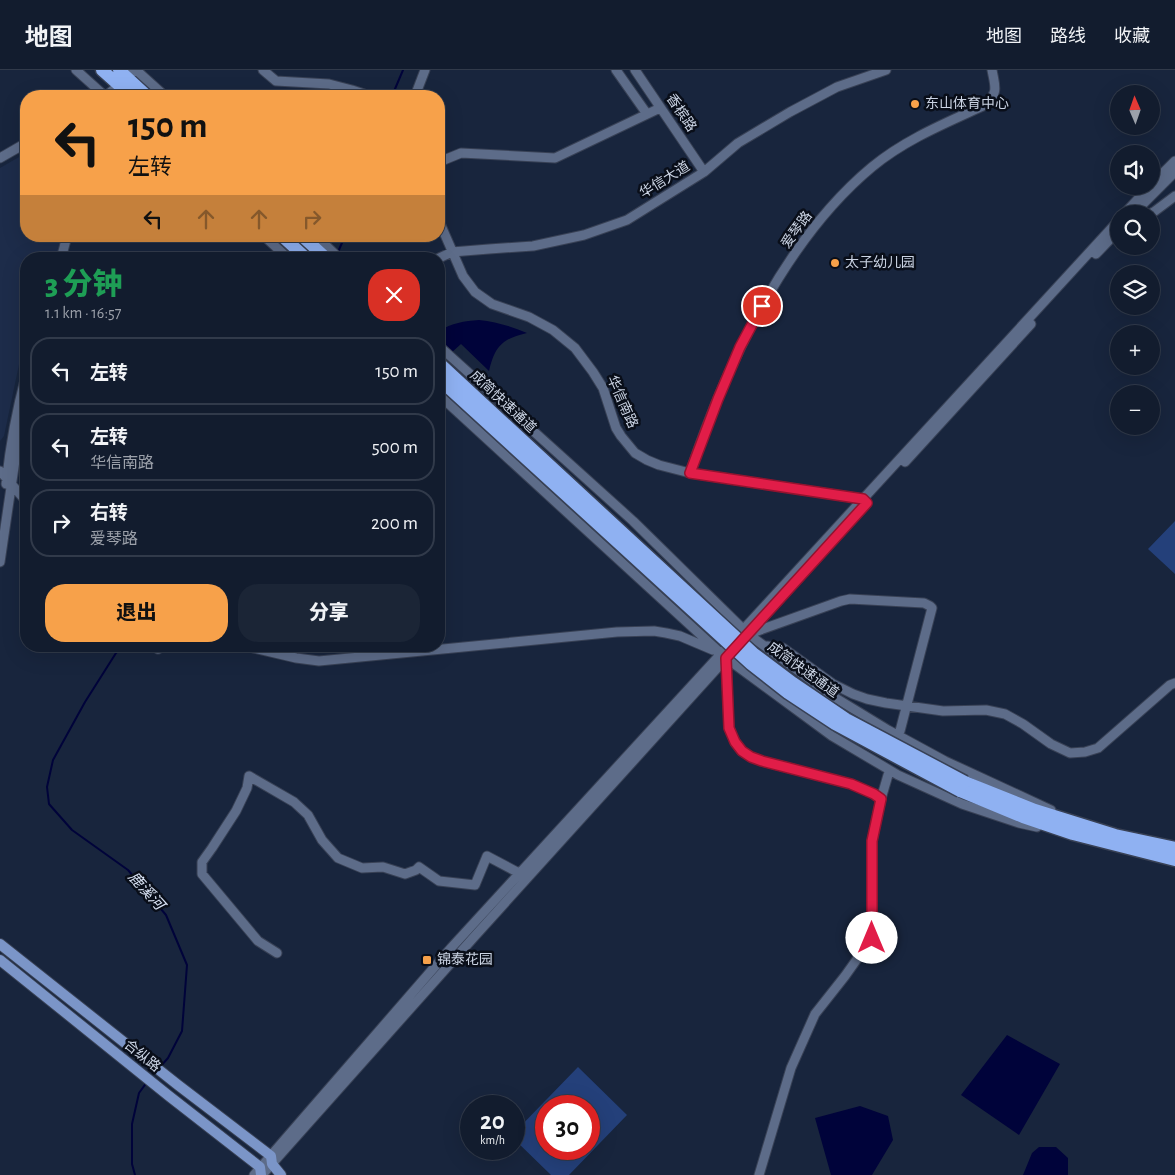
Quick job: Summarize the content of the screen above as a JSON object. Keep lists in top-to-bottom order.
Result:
{
  "streets": {
    "highway": ["成简快速通道"],
    "main road": ["合纵路"],
    "street": [
      "香槟路",
      "华信大道",
      "爱琴路",
      "华信南路"
    ]
  },
  "crossings": [
    ["香槟路", "华信大道"],
    ["华信大道", "华信南路"],
    ["爱琴路", "华信南路"]
  ],
  "water": ["鹿溪河"],
  "places": {
    "other": ["东山体育中心", "太子幼儿园"],
    "transit": ["锦泰花园"]
  },
  "north": "top",
  "page": {
    "header": "地图",
    "nav": ["地图", "路线", "收藏"],
    "map_buttons": ["+", "−"],
    "turn": ["150 m", "左转"],
    "heading": ["3 分钟", "1.1 km · 16:57"],
    "list": [
      {
        "name": "左转",
        "value": "150 m"
      },
      {
        "name": "左转",
        "note": "华信南路",
        "value": "500 m"
      },
      {
        "name": "右转",
        "note": "爱琴路",
        "value": "200 m"
      }
    ],
    "buttons": ["退出", "分享"],
    "speed": "20 km/h",
    "limit": "30"
  }
}
